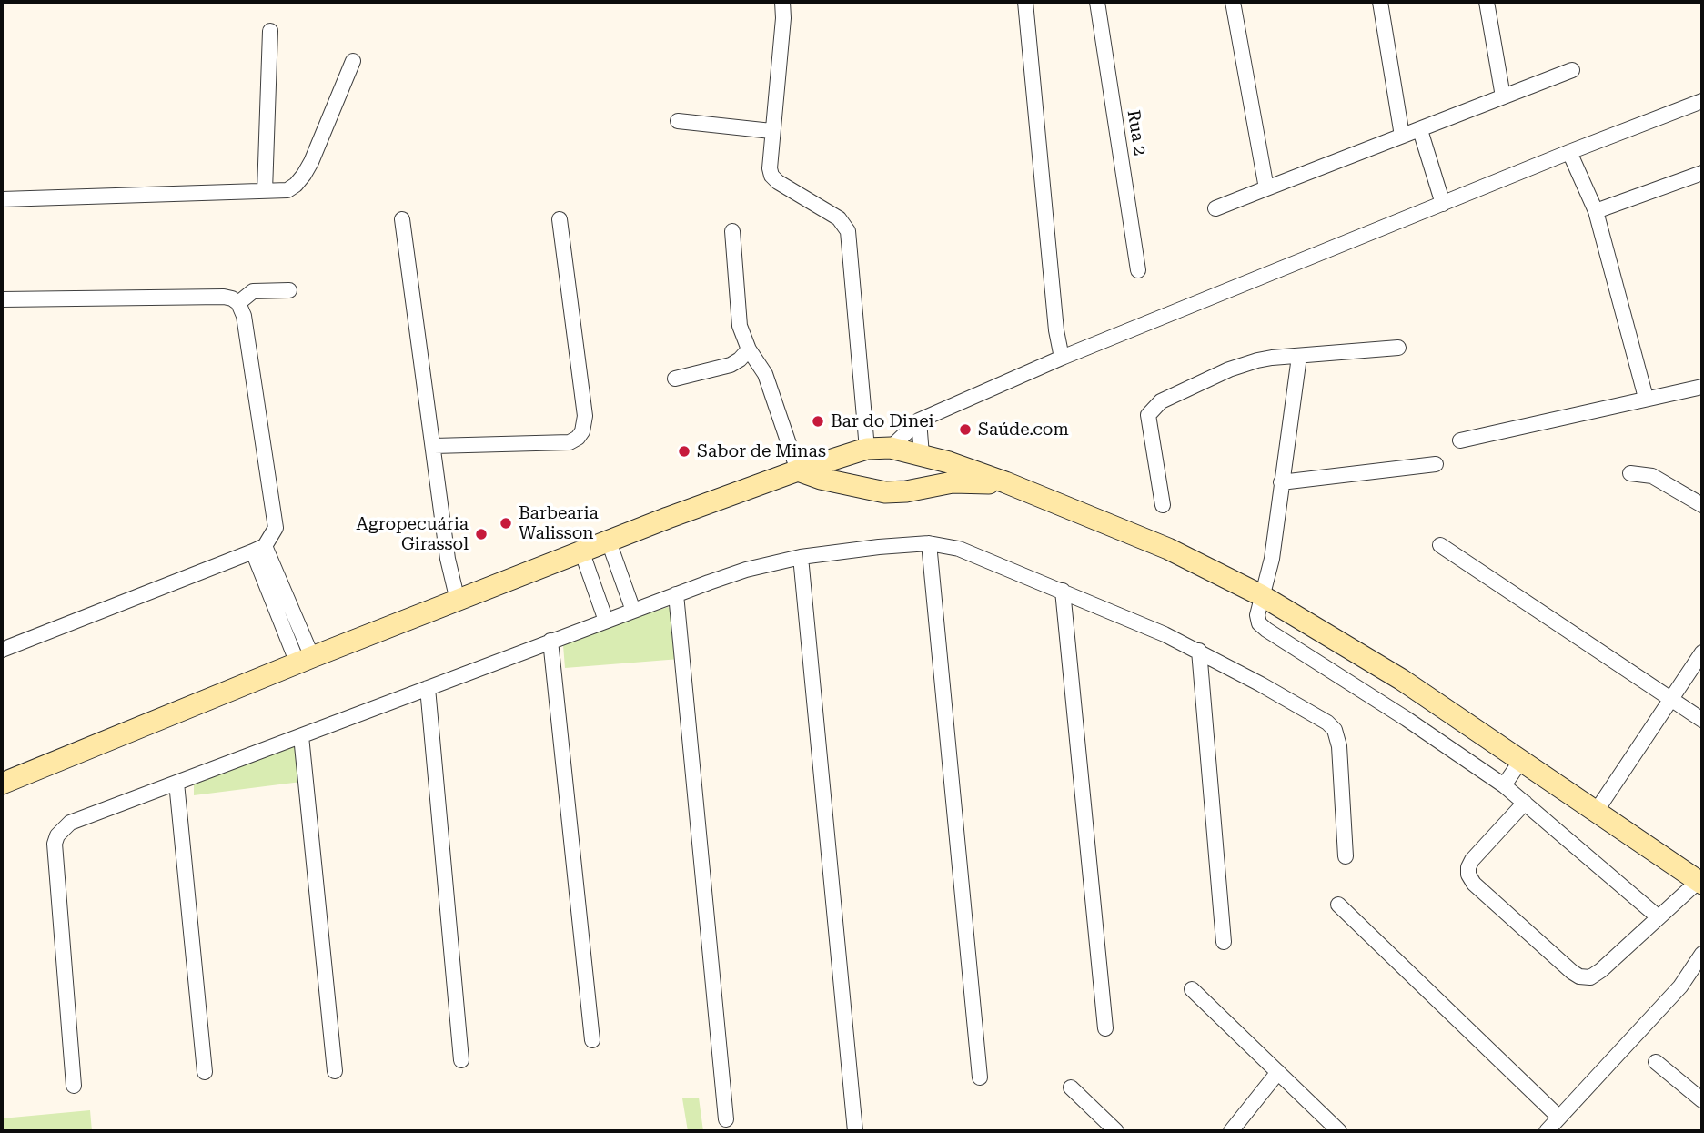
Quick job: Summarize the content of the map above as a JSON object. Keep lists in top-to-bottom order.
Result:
{
  "streets": {
    "street": ["Rua 2"]
  },
  "places": [
    "Bar do Dinei",
    "Saúde.com",
    "Sabor de Minas",
    "Barbearia Walisson",
    "Agropecuária Girassol"
  ]
}
